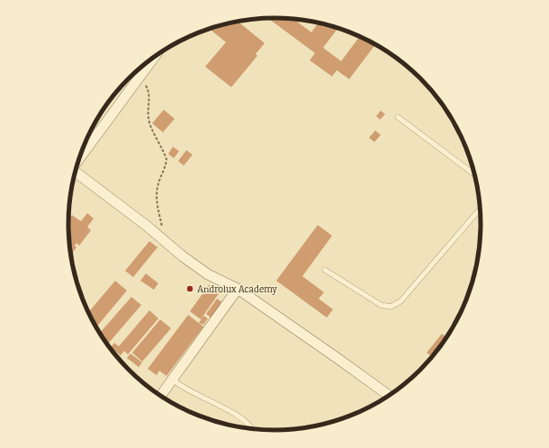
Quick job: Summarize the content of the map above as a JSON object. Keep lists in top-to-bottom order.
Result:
{
  "places": ["Androlux Academy"]
}
